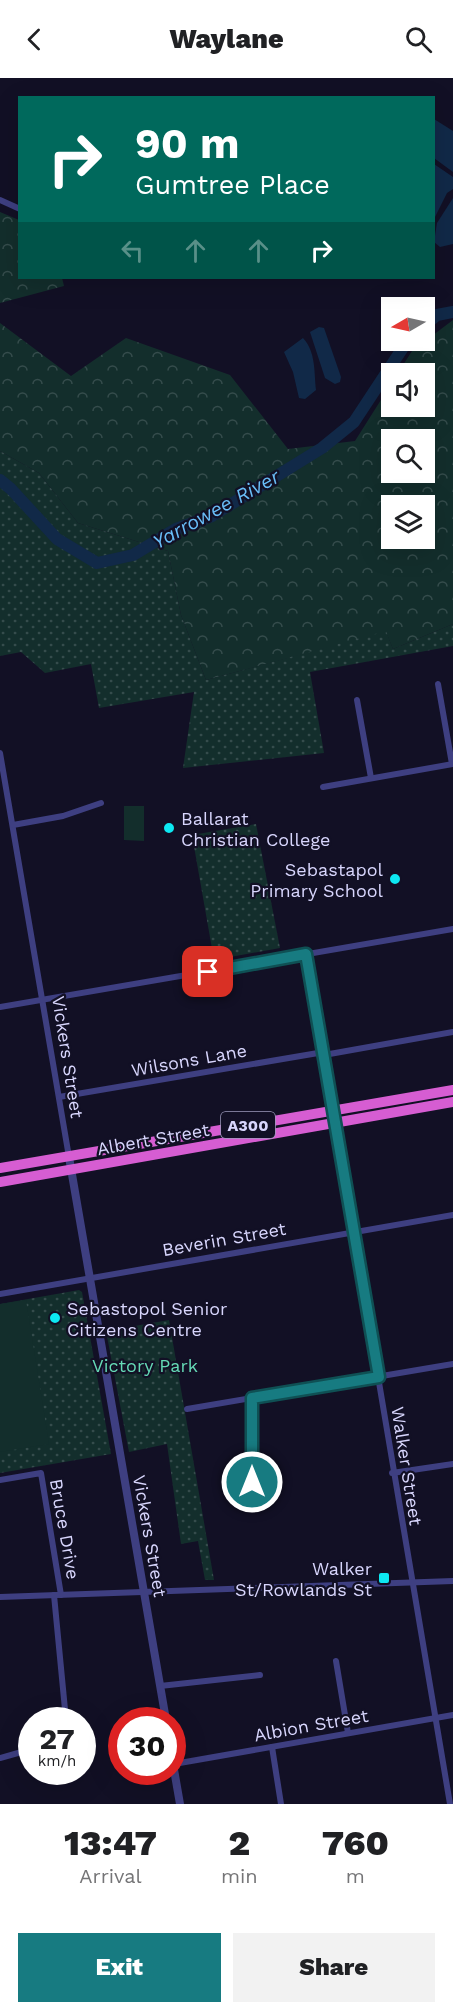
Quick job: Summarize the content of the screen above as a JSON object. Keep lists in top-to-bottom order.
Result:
{
  "streets": {
    "highway": ["A300", "Albert Street"],
    "street": [
      "Vickers Street",
      "Wilsons Lane",
      "Beverin Street",
      "Walker Street",
      "Bruce Drive",
      "Albion Street"
    ]
  },
  "crossings": [
    ["Vickers Street", "Wilsons Lane"],
    ["Vickers Street", "Albert Street"],
    ["Vickers Street", "Beverin Street"],
    ["Wilsons Lane", "Walker Street"],
    ["Albert Street", "Walker Street"],
    ["Beverin Street", "Walker Street"],
    ["Walker Street", "Albion Street"]
  ],
  "water": ["Yarrowee River"],
  "parks": ["Victory Park"],
  "places": {
    "other": ["Ballarat Christian College", "Sebastapol Primary School", "Sebastopol Senior Citizens Centre"],
    "transit": ["Walker St/Rowlands St"]
  },
  "north": "left",
  "page": {
    "header": "Waylane",
    "turn": ["90 m", "Gumtree Place"],
    "speed": "27 km/h",
    "limit": "30",
    "eta": [
      "13:47",
      "Arrival",
      "2",
      "min",
      "760",
      "m"
    ],
    "buttons": ["Exit", "Share"]
  }
}
